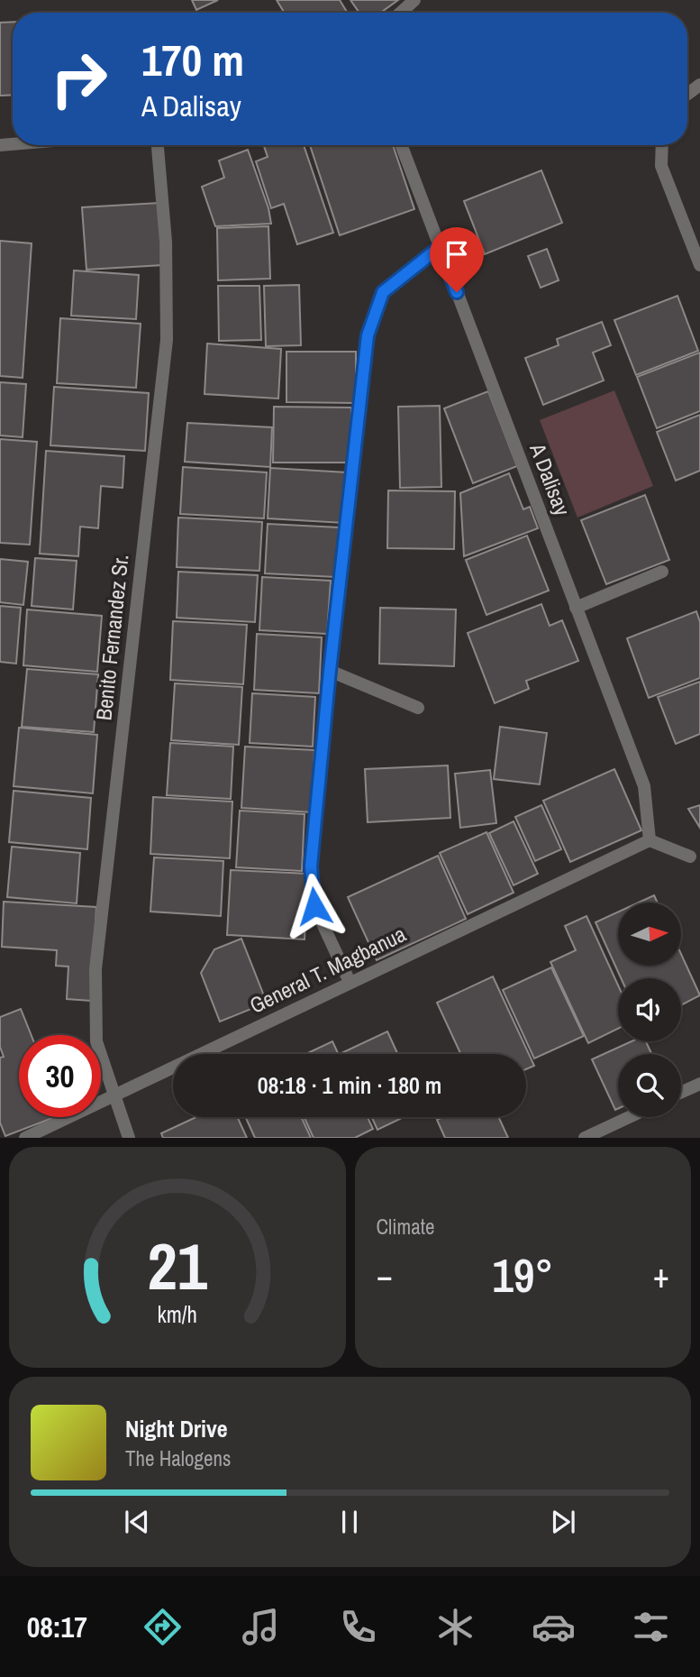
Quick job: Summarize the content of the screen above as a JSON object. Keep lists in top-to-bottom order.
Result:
{
  "streets": {
    "street": ["A Dalisay", "Benito Fernandez Sr.", "General T. Magbanua"]
  },
  "crossings": [
    ["A Dalisay", "General T. Magbanua"],
    ["Benito Fernandez Sr.", "General T. Magbanua"]
  ],
  "north": "right",
  "page": {
    "turn": ["170 m", "A Dalisay"],
    "limit": "30",
    "trip": "08:18 · 1 min · 180 m",
    "tile": "Climate",
    "heat": ["−", "19°", "+"],
    "song": ["Night Drive", "The Halogens"],
    "tabs": "08:17",
    "gauge": ["21", "km/h"]
  }
}
